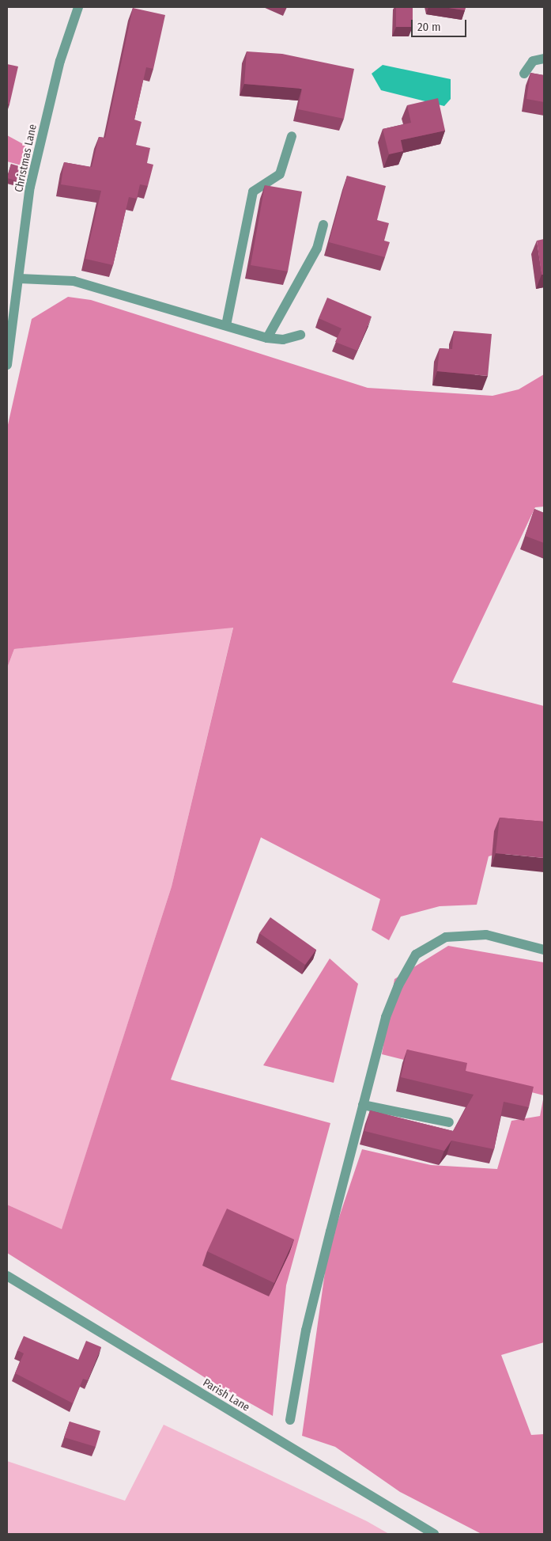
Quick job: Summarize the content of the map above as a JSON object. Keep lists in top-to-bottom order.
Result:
{
  "streets": {
    "street": ["Christmas Lane", "Parish Lane"]
  },
  "scale_bar": "20 m"
}
